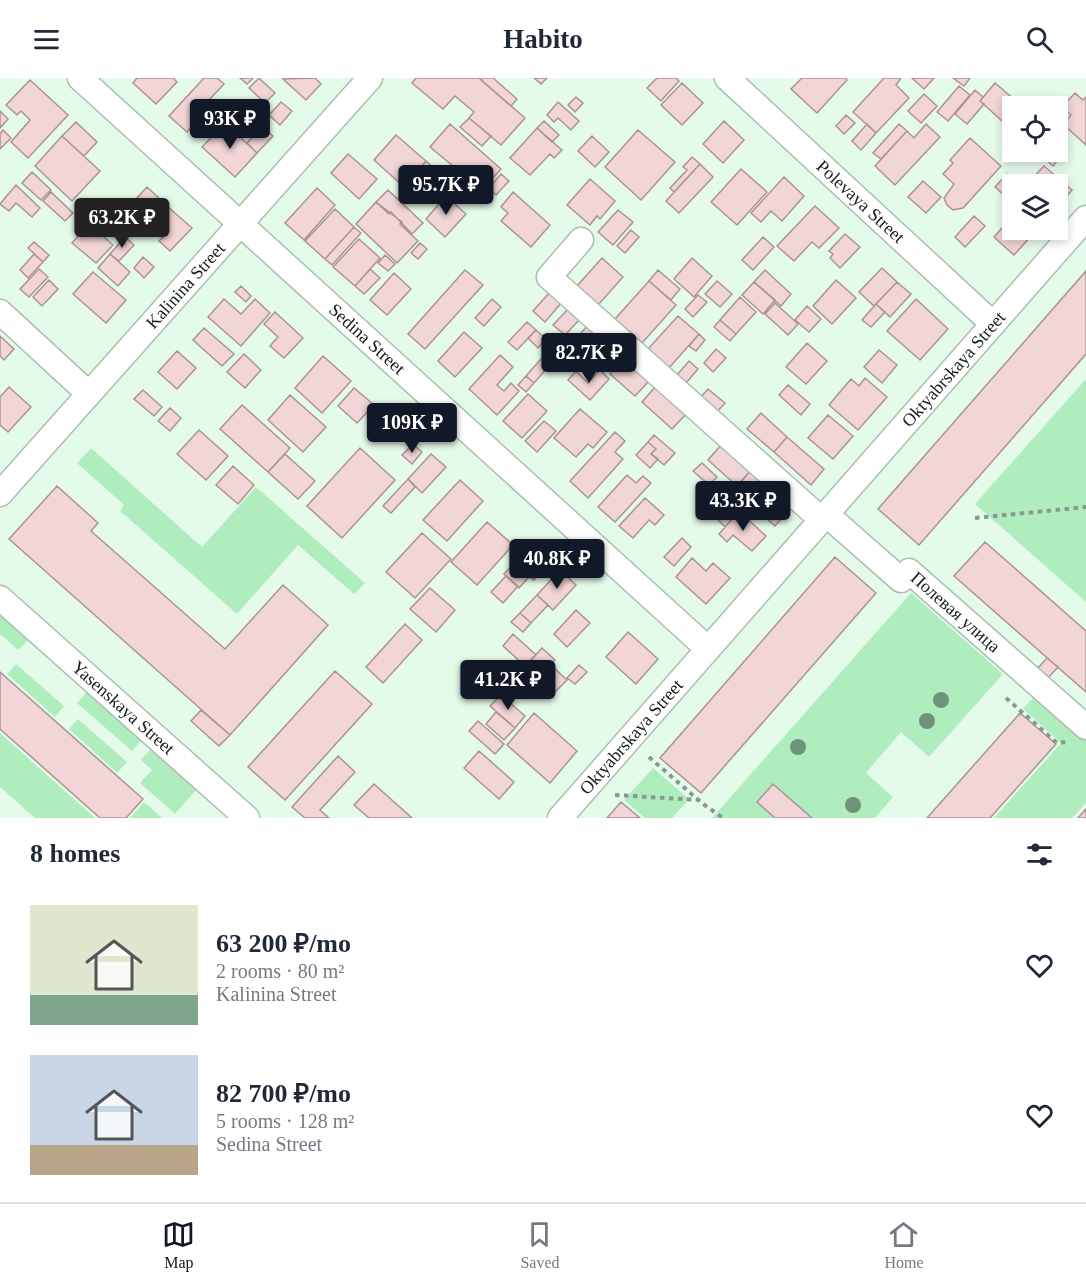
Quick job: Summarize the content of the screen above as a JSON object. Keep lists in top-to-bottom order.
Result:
{
  "streets": {
    "street": [
      "Polevaya Street",
      "Kalinina Street",
      "Sedina Street",
      "Oktyabrskaya Street",
      "Полевая улица",
      "Yasenskaya Street"
    ]
  },
  "crossings": [
    ["Polevaya Street", "Oktyabrskaya Street"],
    ["Kalinina Street", "Sedina Street"],
    ["Sedina Street", "Oktyabrskaya Street"],
    ["Oktyabrskaya Street", "Полевая улица"]
  ],
  "page": {
    "header": "Habito",
    "price": [
      "93K ₽",
      "95.7K ₽",
      "63.2K ₽",
      "82.7K ₽",
      "109K ₽",
      "43.3K ₽",
      "40.8K ₽",
      "41.2K ₽"
    ],
    "heading": "8 homes",
    "list": [
      {
        "name": "63 200 ₽/mo",
        "note": "2 rooms · 80 m² · Kalinina Street"
      },
      {
        "name": "82 700 ₽/mo",
        "note": "5 rooms · 128 m² · Sedina Street"
      }
    ],
    "tabs": ["Map", "Saved", "Home"]
  }
}
